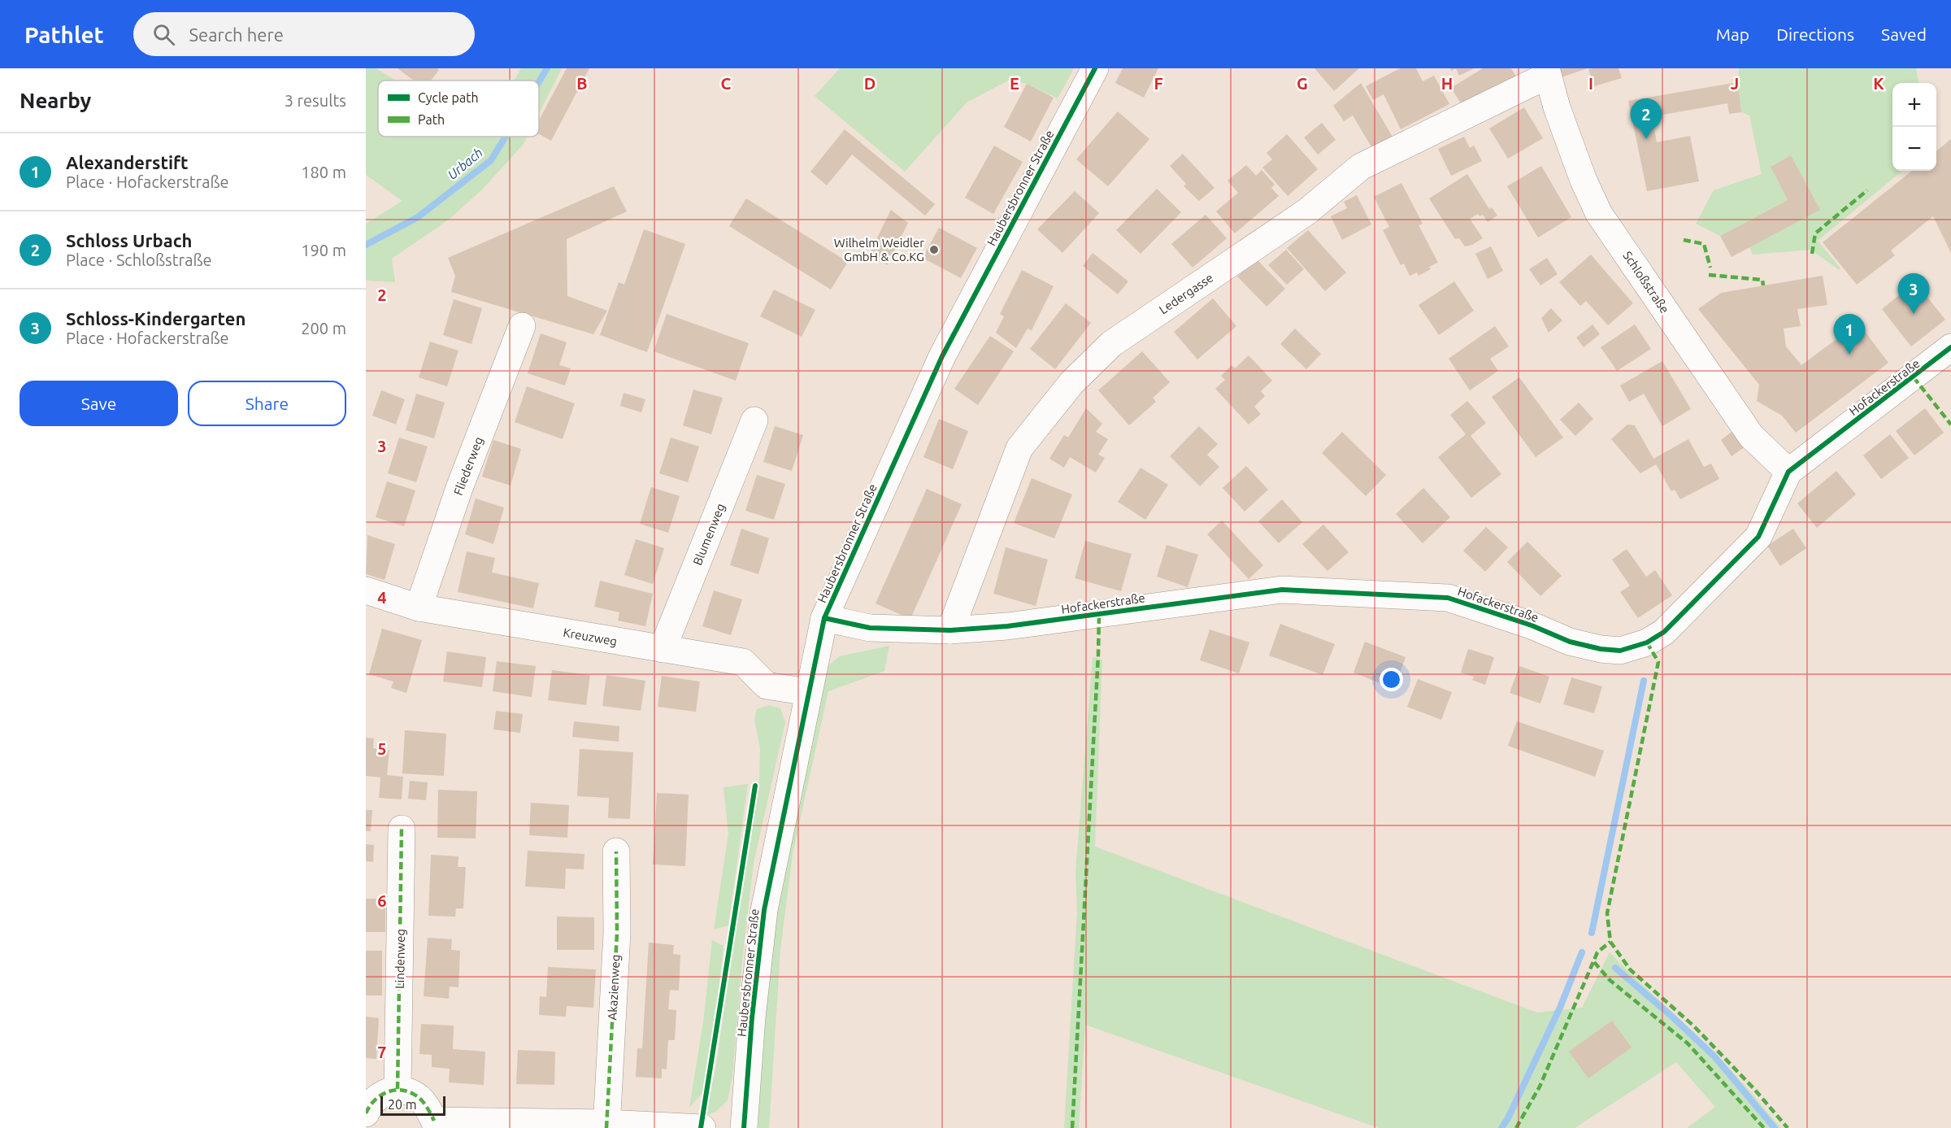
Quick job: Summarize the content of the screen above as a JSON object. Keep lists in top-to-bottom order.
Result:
{
  "streets": {
    "street": [
      "Haubersbronner Straße",
      "Schloßstraße",
      "Ledergasse",
      "Hofackerstraße",
      "Fliederweg",
      "Blumenweg",
      "Kreuzweg",
      "Lindenweg",
      "Akazienweg"
    ]
  },
  "crossings": [
    ["Haubersbronner Straße", "Hofackerstraße"],
    ["Haubersbronner Straße", "Kreuzweg"],
    ["Schloßstraße", "Ledergasse"],
    ["Schloßstraße", "Hofackerstraße"],
    ["Ledergasse", "Hofackerstraße"],
    ["Fliederweg", "Kreuzweg"],
    ["Blumenweg", "Kreuzweg"]
  ],
  "water": ["Urbach"],
  "places": ["Wilhelm Weidler GmbH & Co.KG"],
  "legend": ["Cycle path", "Path"],
  "scale_bar": "20 m",
  "page": {
    "header": "Pathlet",
    "search": "Search here",
    "nav": ["Map", "Directions", "Saved"],
    "heading": ["Nearby", "3 results"],
    "map_buttons": ["+", "−"],
    "pins": ["2", "3", "1"],
    "list": [
      {
        "mark": "1",
        "name": "Alexanderstift",
        "note": "Place · Hofackerstraße",
        "value": "180 m"
      },
      {
        "mark": "2",
        "name": "Schloss Urbach",
        "note": "Place · Schloßstraße",
        "value": "190 m"
      },
      {
        "mark": "3",
        "name": "Schloss-Kindergarten",
        "note": "Place · Hofackerstraße",
        "value": "200 m"
      }
    ],
    "buttons": ["Save", "Share"],
    "scale": "20 m"
  },
  "grid": {
    "columns": [
      "B",
      "C",
      "D",
      "E",
      "F",
      "G",
      "H",
      "I",
      "J",
      "K"
    ],
    "rows": [
      "2",
      "3",
      "4",
      "5",
      "6",
      "7"
    ]
  }
}
